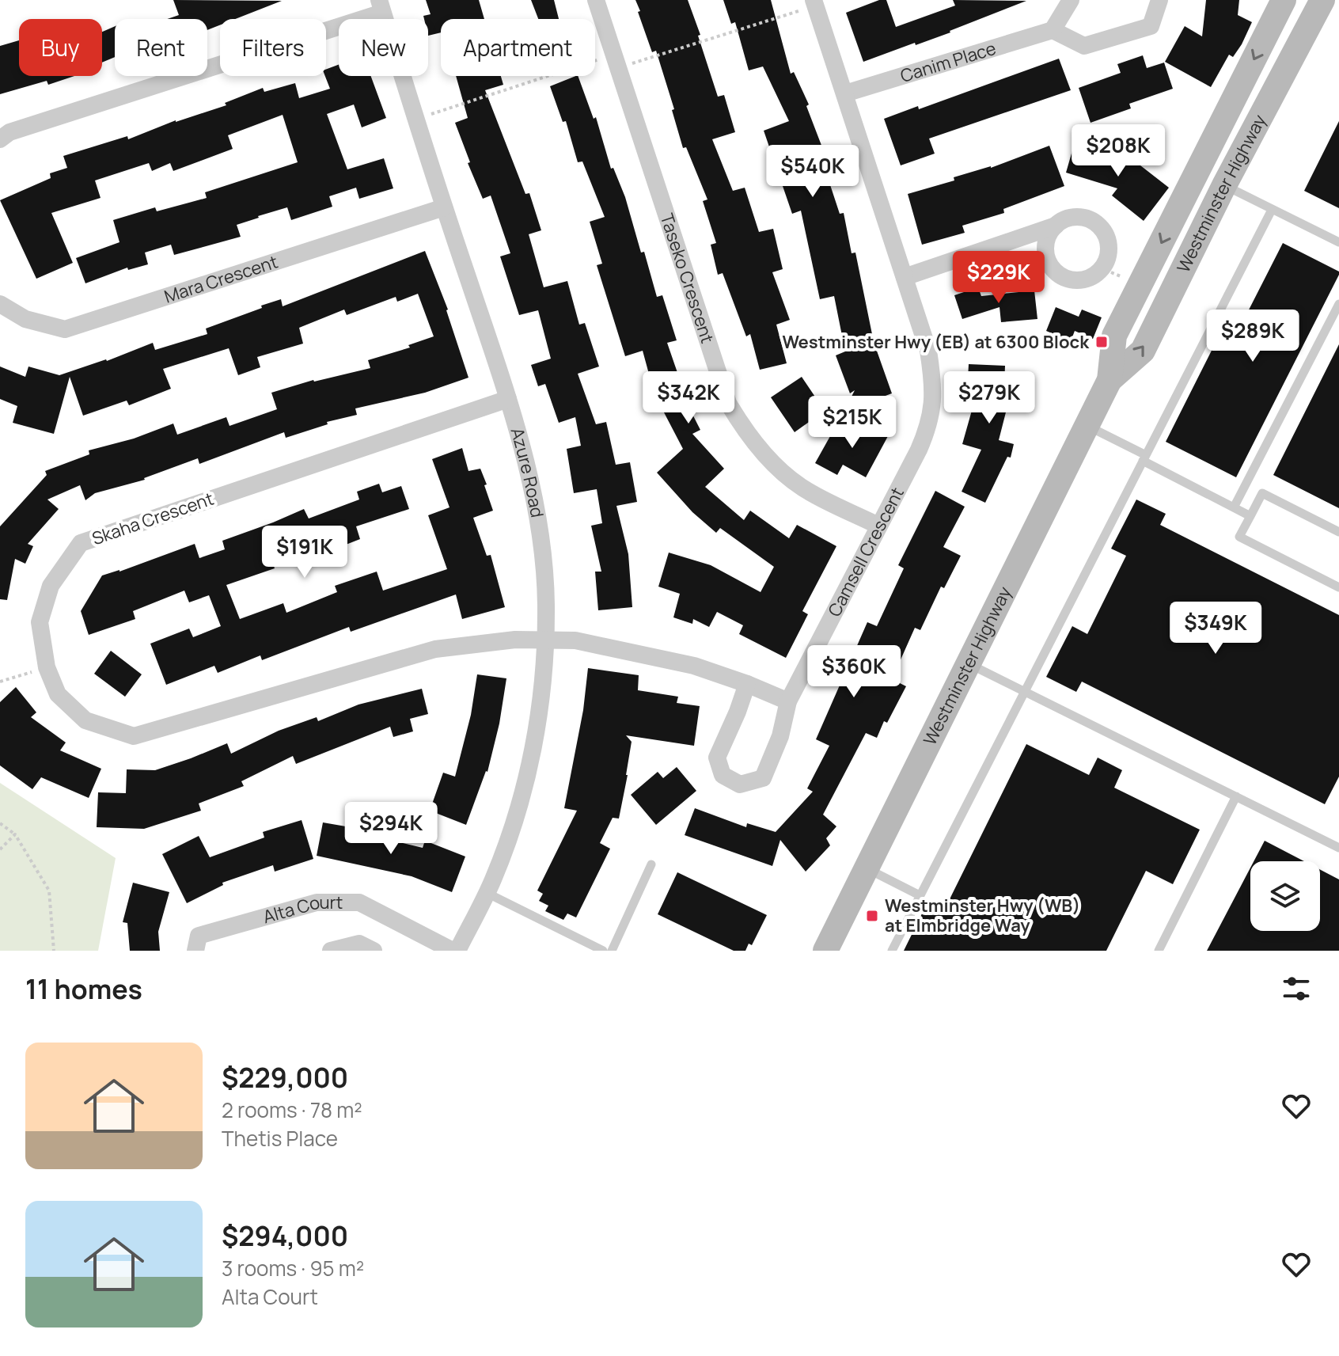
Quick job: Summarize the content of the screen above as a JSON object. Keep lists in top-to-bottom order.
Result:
{
  "streets": {
    "main road": ["Westminster Highway"],
    "street": [
      "Canim Place",
      "Taseko Crescent",
      "Mara Crescent",
      "Azure Road",
      "Skaha Crescent",
      "Camsell Crescent",
      "Alta Court"
    ]
  },
  "crossings": [
    ["Canim Place", "Camsell Crescent"],
    ["Taseko Crescent", "Camsell Crescent"],
    ["Mara Crescent", "Azure Road"],
    ["Azure Road", "Skaha Crescent"]
  ],
  "places": {
    "transit": ["Westminster Hwy (EB) at 6300 Block", "Westminster Hwy (WB) at Elmbridge Way"]
  },
  "page": {
    "chip": [
      "Buy",
      "Rent",
      "Filters",
      "New",
      "Apartment"
    ],
    "price": [
      "$208K",
      "$540K",
      "$229K",
      "$289K",
      "$342K",
      "$279K",
      "$215K",
      "$191K",
      "$349K",
      "$360K",
      "$294K"
    ],
    "heading": "11 homes",
    "list": [
      {
        "name": "$229,000",
        "note": "2 rooms · 78 m² · Thetis Place"
      },
      {
        "name": "$294,000",
        "note": "3 rooms · 95 m² · Alta Court"
      }
    ]
  }
}
